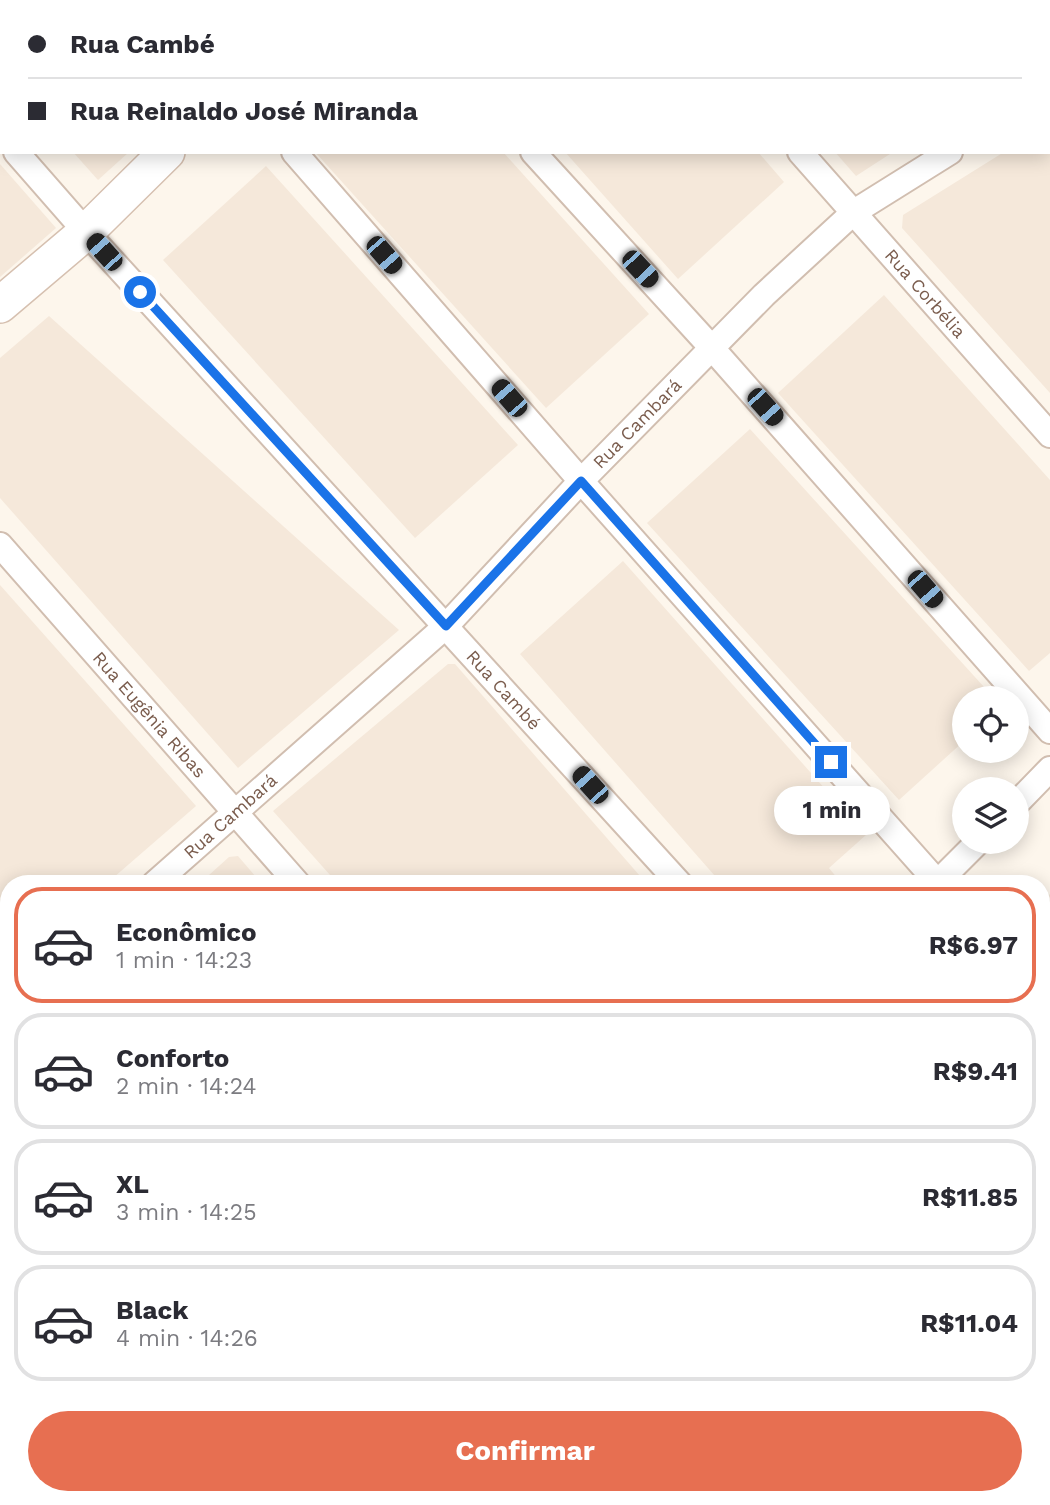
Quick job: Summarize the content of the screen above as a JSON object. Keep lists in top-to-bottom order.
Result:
{
  "streets": {
    "street": [
      "Rua Corbélia",
      "Rua Cambará",
      "Rua Cambé",
      "Rua Eugênia Ribas"
    ]
  },
  "crossings": [
    ["Rua Corbélia", "Rua Cambará"],
    ["Rua Cambará", "Rua Cambé"],
    ["Rua Cambará", "Rua Eugênia Ribas"]
  ],
  "page": {
    "banner": ["Rua Cambé", "Rua Reinaldo José Miranda"],
    "bubble": "1 min",
    "list": [
      {
        "name": "Econômico",
        "note": "1 min · 14:23",
        "value": "R$6.97"
      },
      {
        "name": "Conforto",
        "note": "2 min · 14:24",
        "value": "R$9.41"
      },
      {
        "name": "XL",
        "note": "3 min · 14:25",
        "value": "R$11.85"
      },
      {
        "name": "Black",
        "note": "4 min · 14:26",
        "value": "R$11.04"
      }
    ],
    "buttons": "Confirmar"
  }
}
